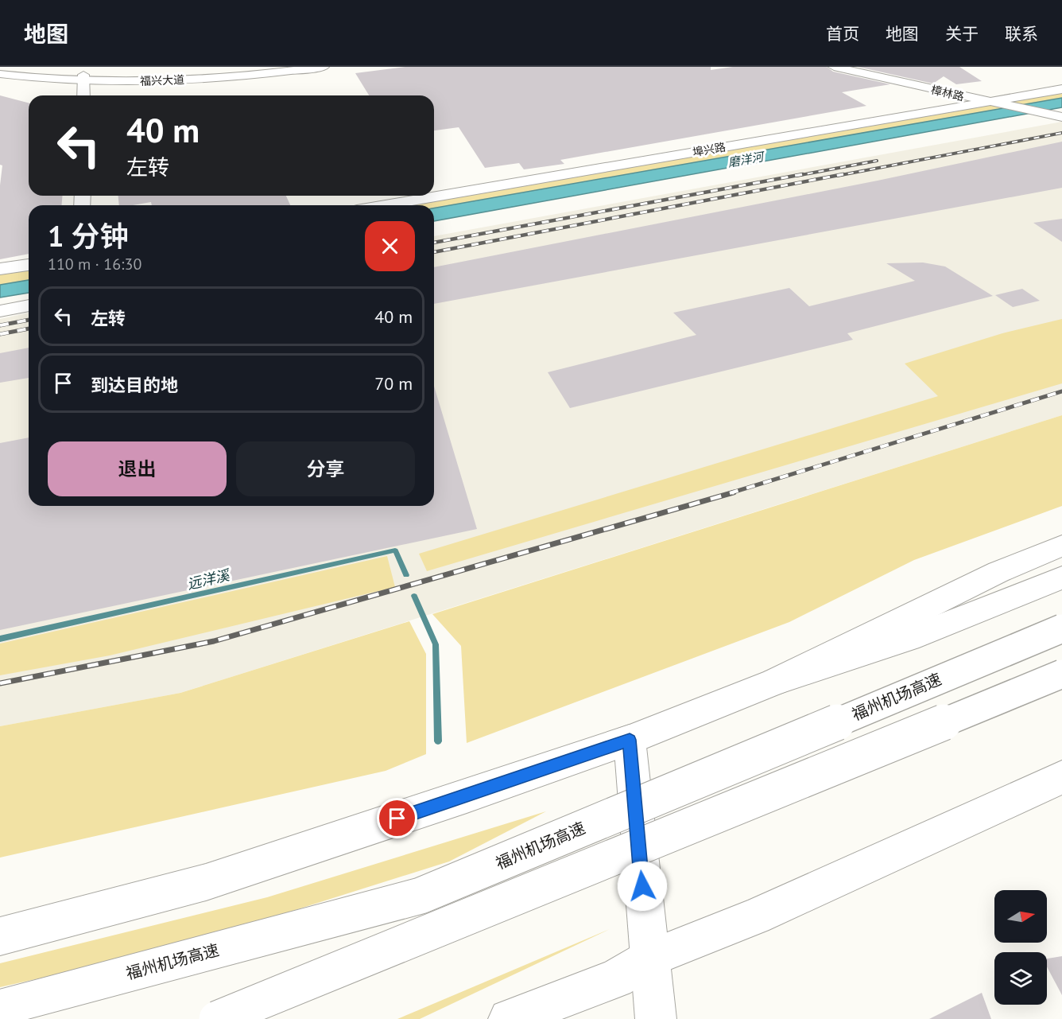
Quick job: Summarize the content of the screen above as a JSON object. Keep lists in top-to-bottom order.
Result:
{
  "streets": {
    "main road": [
      "福兴大道",
      "樟林路",
      "埠兴路",
      "福州机场高速"
    ]
  },
  "crossings": [
    ["樟林路", "埠兴路"]
  ],
  "water": ["磨洋河", "远洋溪"],
  "north": "right",
  "page": {
    "header": "地图",
    "nav": [
      "首页",
      "地图",
      "关于",
      "联系"
    ],
    "turn": ["40 m", "左转"],
    "heading": ["1 分钟", "110 m · 16:30"],
    "list": [
      {
        "name": "左转",
        "value": "40 m"
      },
      {
        "name": "到达目的地",
        "value": "70 m"
      }
    ],
    "buttons": ["退出", "分享"]
  }
}
